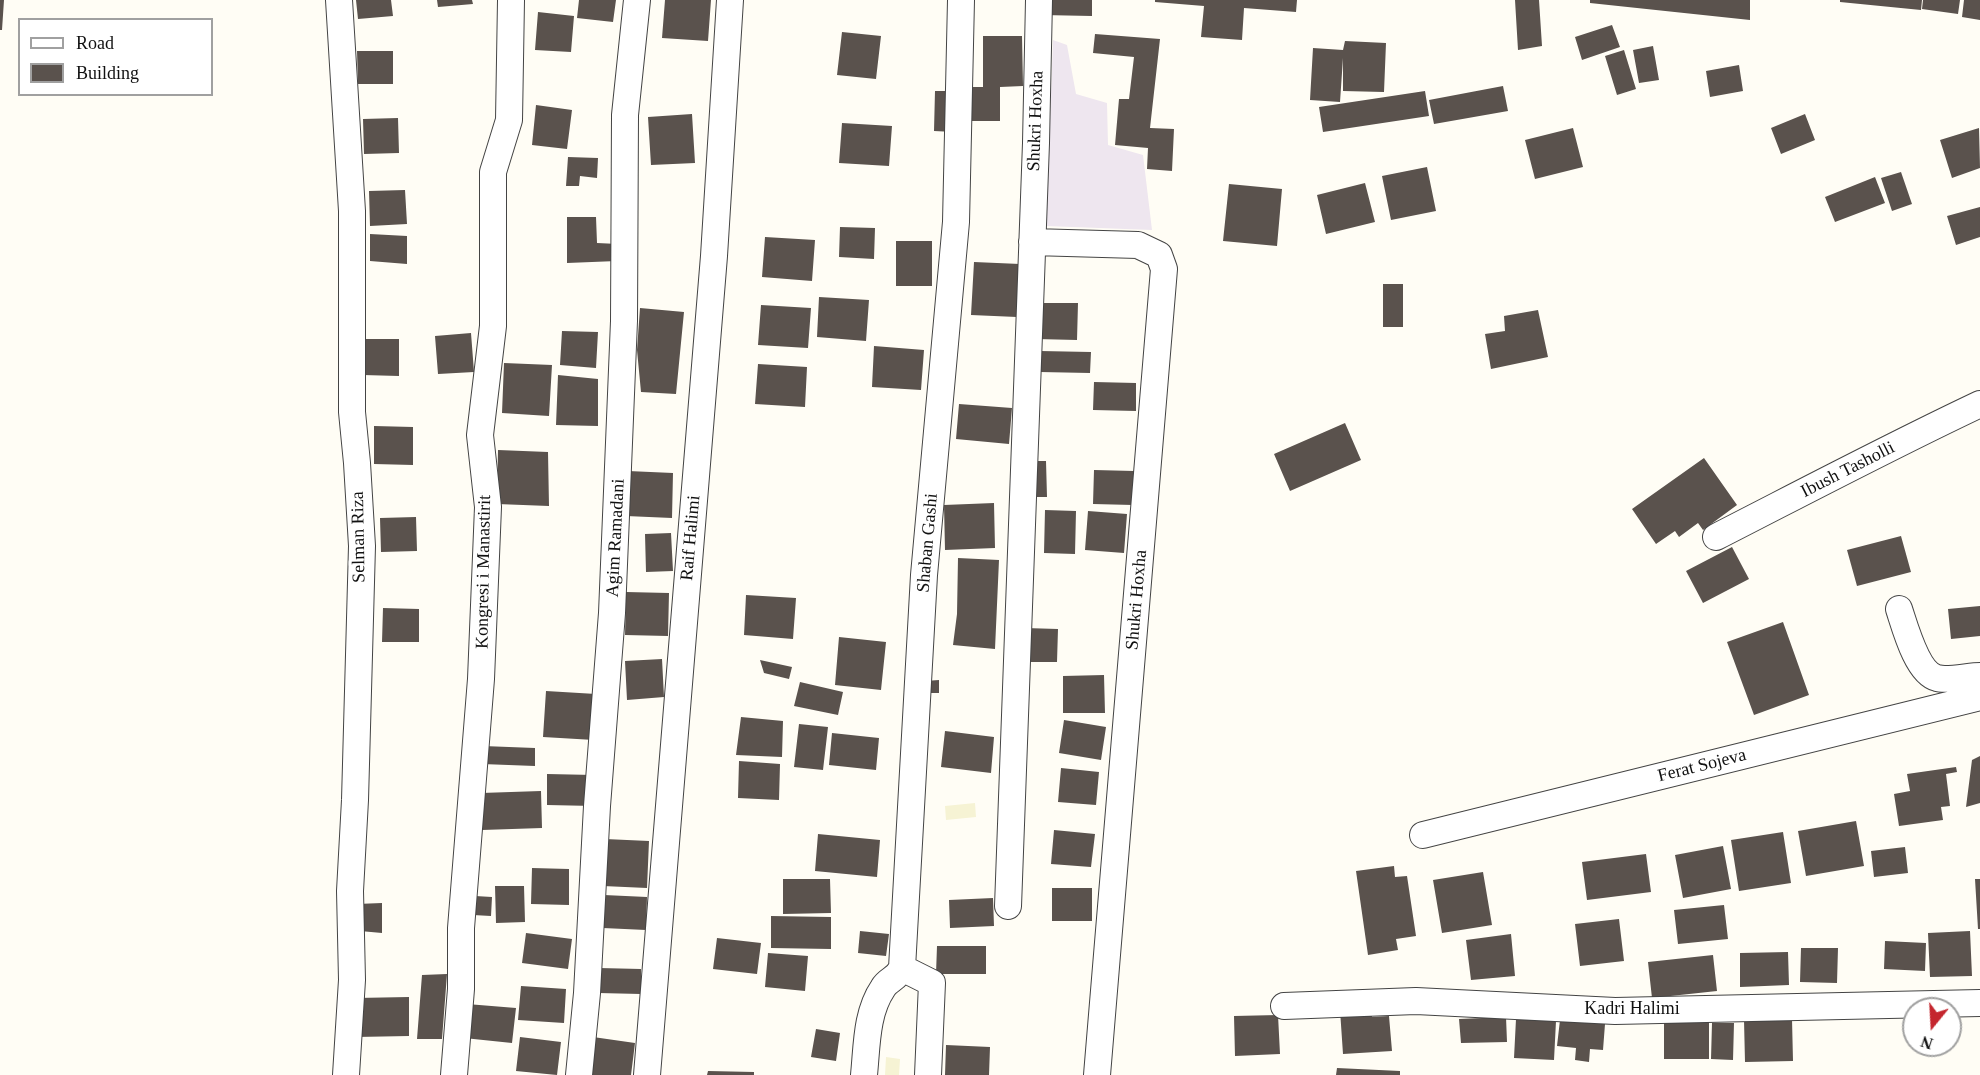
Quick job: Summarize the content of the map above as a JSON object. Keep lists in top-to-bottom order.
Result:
{
  "streets": {
    "street": [
      "Shukri Hoxha",
      "Ibush Tasholli",
      "Selman Riza",
      "Agim Ramadani",
      "Raif Halimi",
      "Shaban Gashi",
      "Kongresi i Manastirit",
      "Ferat Sojeva",
      "Kadri Halimi"
    ]
  },
  "legend": ["Road", "Building"],
  "north": "bottom"
}
